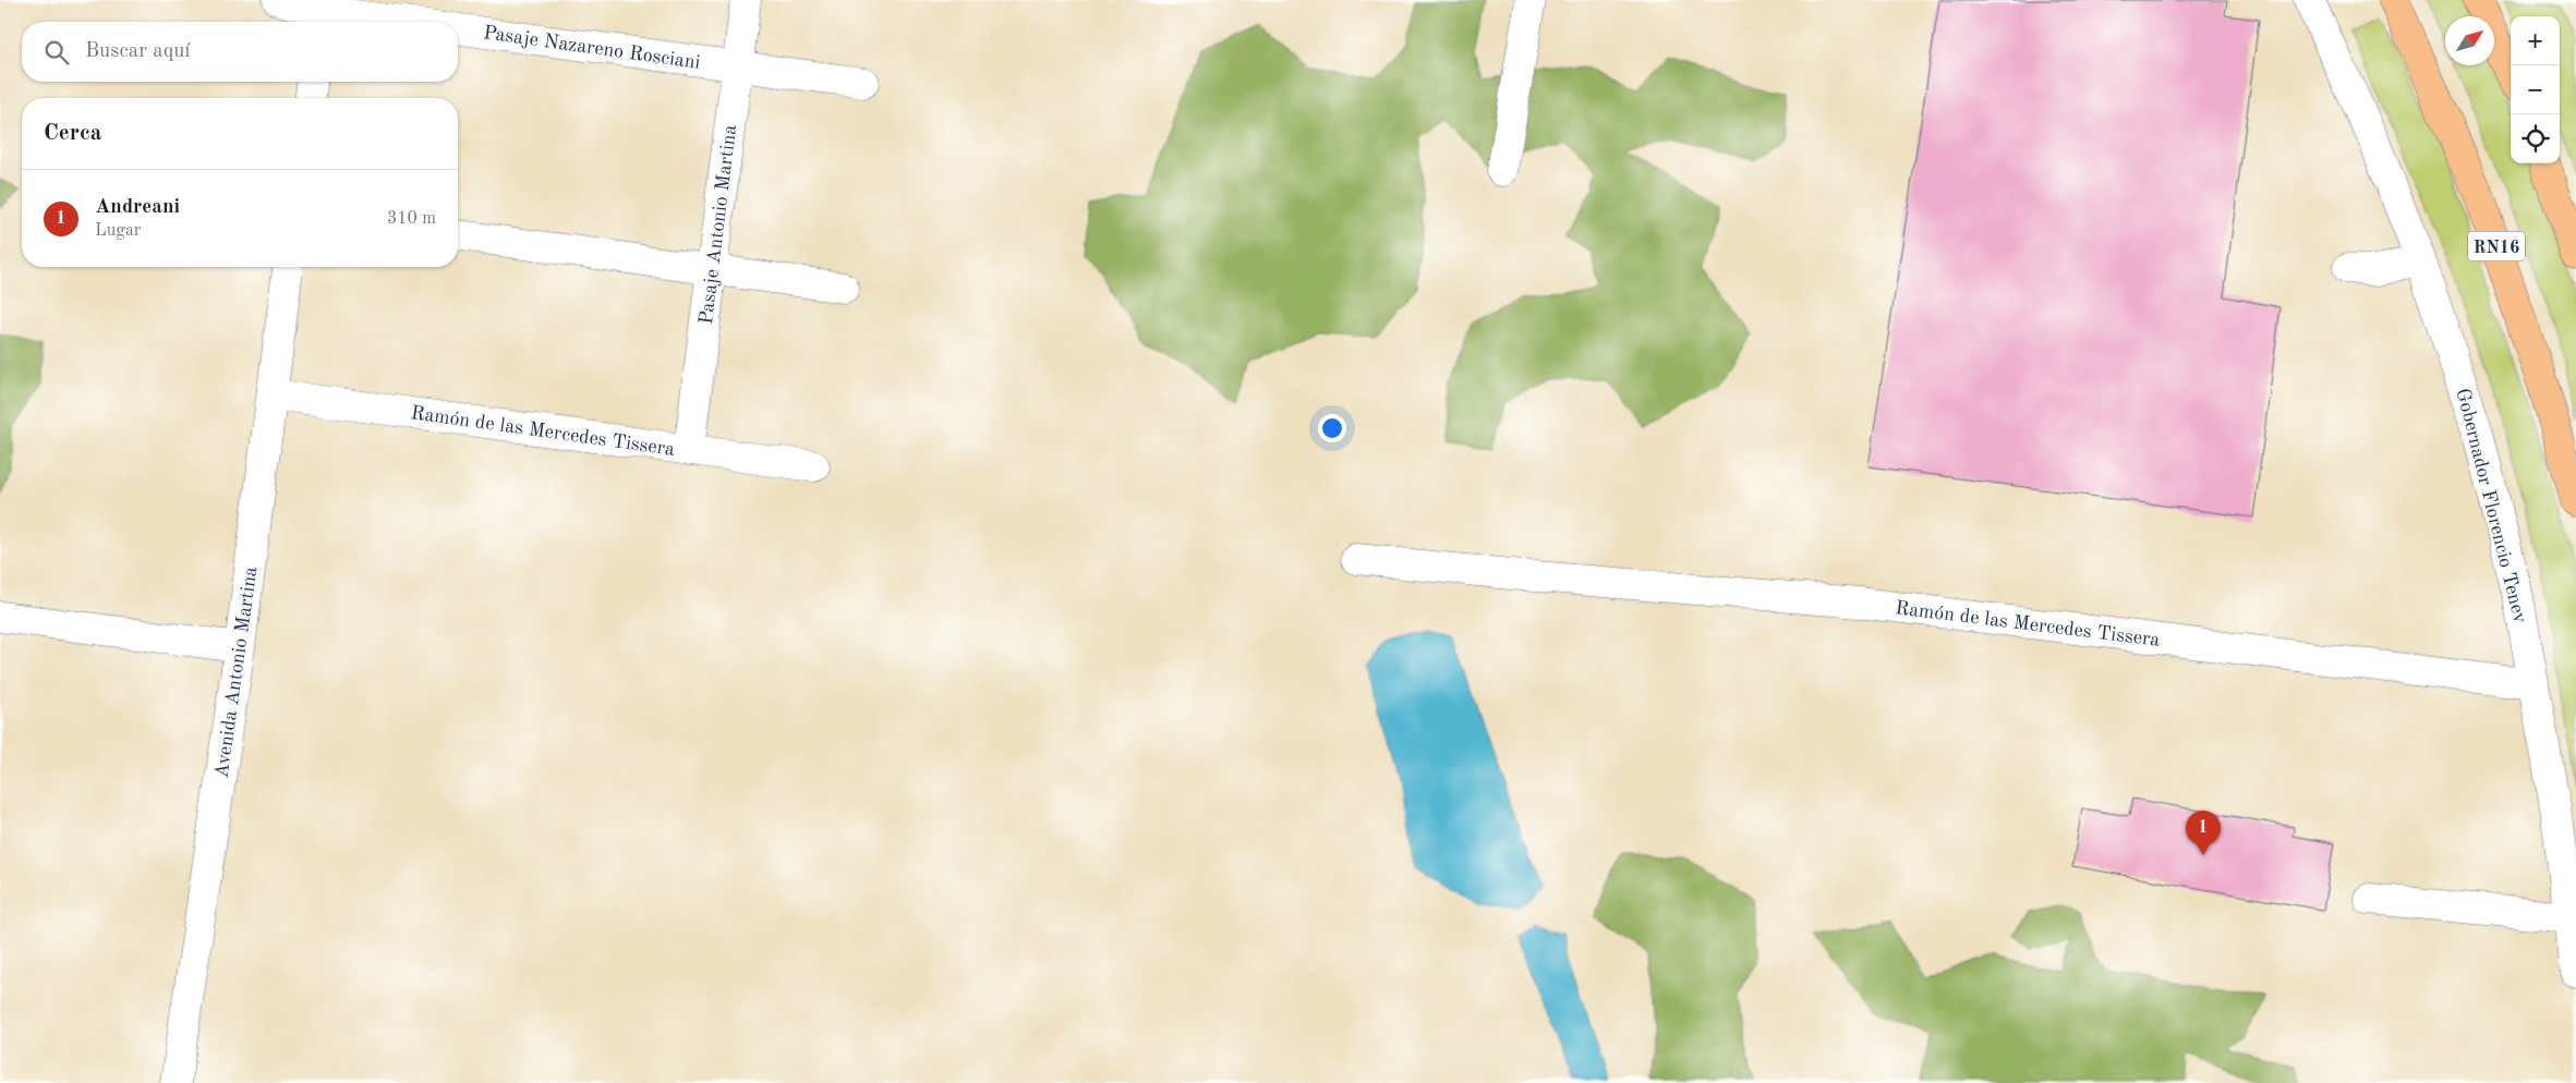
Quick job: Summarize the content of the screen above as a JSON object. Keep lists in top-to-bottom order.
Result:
{
  "streets": {
    "highway": ["RN16"],
    "street": [
      "Pasaje Nazareno Rosciani",
      "Pasaje Antonio Martina",
      "Ramón de las Mercedes Tissera",
      "Gobernador Florencio Tenev",
      "Avenida Antonio Martina"
    ]
  },
  "crossings": [
    ["Pasaje Nazareno Rosciani", "Pasaje Antonio Martina"],
    ["Pasaje Antonio Martina", "Ramón de las Mercedes Tissera"],
    ["Ramón de las Mercedes Tissera", "Gobernador Florencio Tenev"],
    ["Ramón de las Mercedes Tissera", "Avenida Antonio Martina"]
  ],
  "north": "top right",
  "page": {
    "map_buttons": ["+", "−"],
    "search": "Buscar aquí",
    "heading": "Cerca",
    "list": [
      {
        "mark": "1",
        "name": "Andreani",
        "note": "Lugar",
        "value": "310 m"
      }
    ],
    "pins": "1"
  }
}
